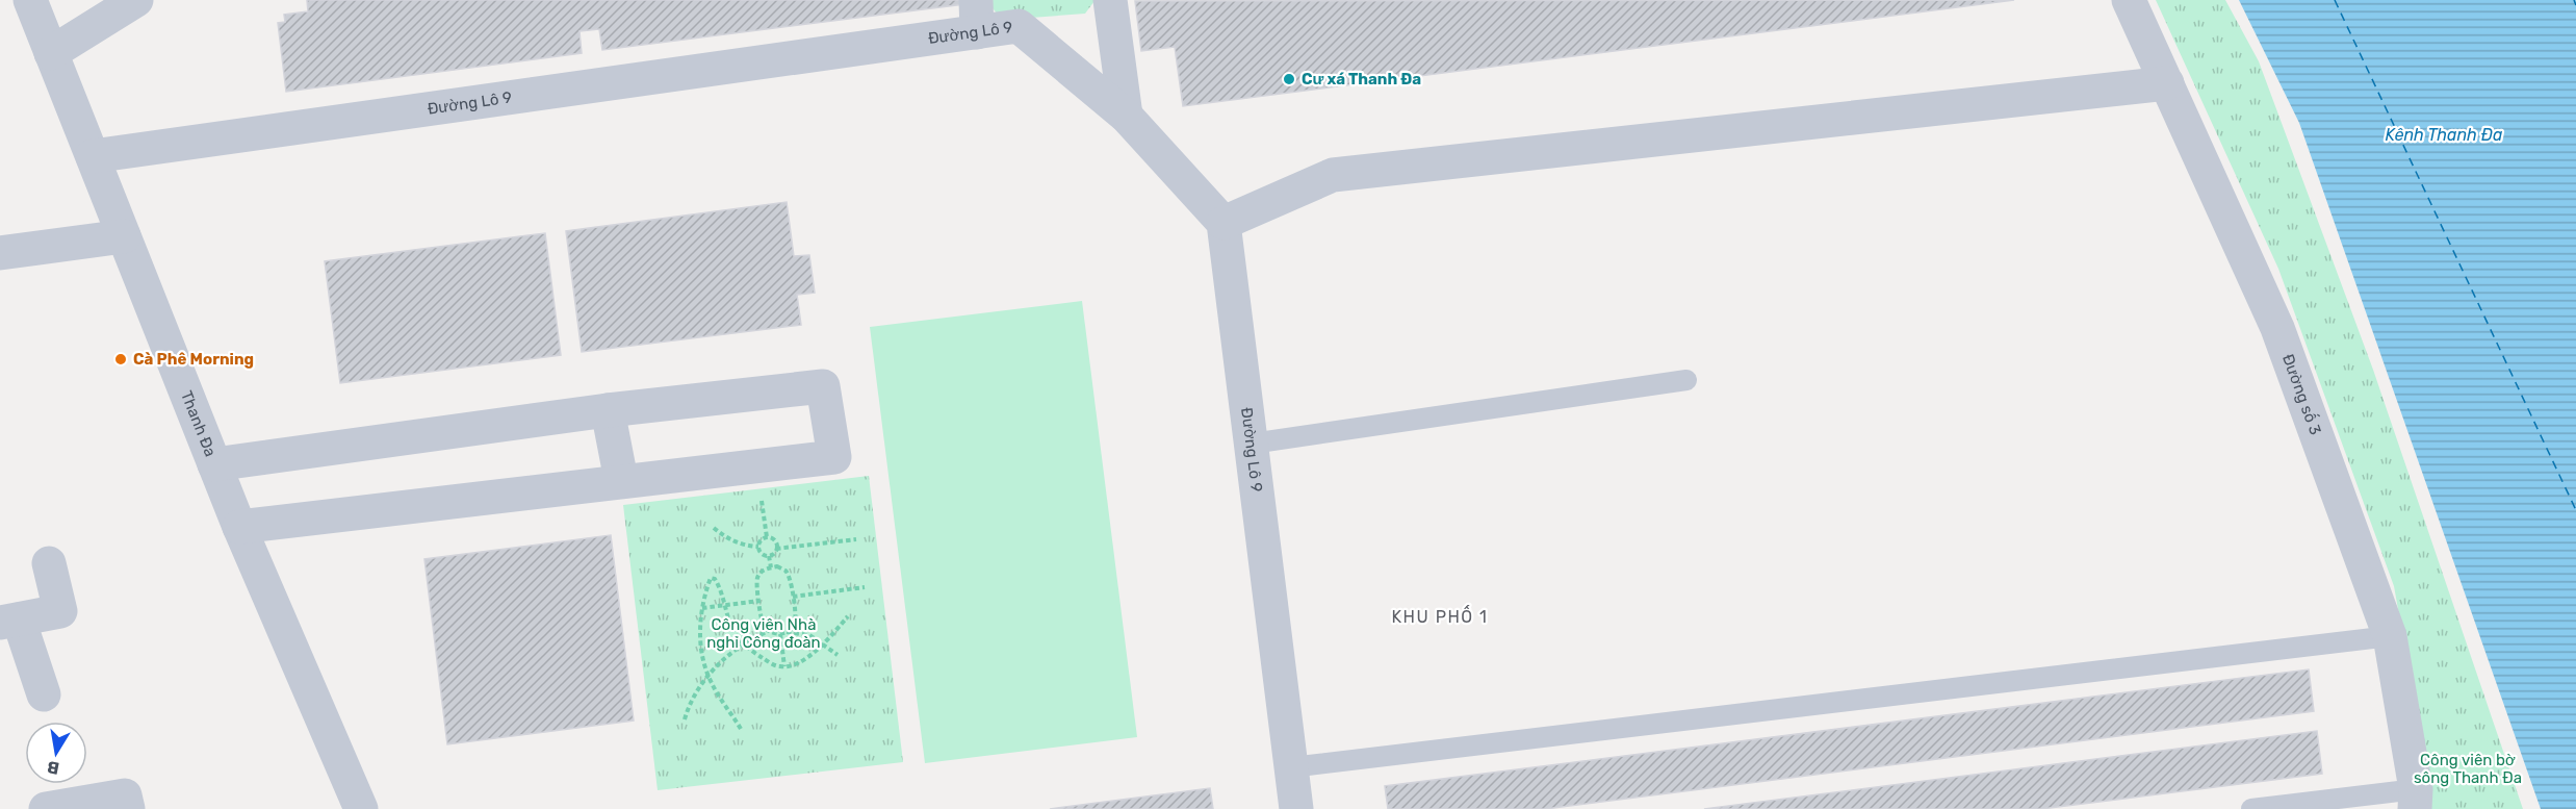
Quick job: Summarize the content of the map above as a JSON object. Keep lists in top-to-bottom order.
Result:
{
  "streets": {
    "street": ["Đường Lô 9", "Đường số 3", "Thanh Đa"]
  },
  "crossings": [
    ["Đường Lô 9", "Thanh Đa"]
  ],
  "districts": ["KHU PHỐ 1"],
  "water": ["Kênh Thanh Đa"],
  "parks": ["Công viên Nhà nghỉ Công đoàn", "Công viên bờ sông Thanh Đa"],
  "places": ["Cư xá Thanh Đa", "Cà Phê Morning"],
  "north": "bottom"
}
